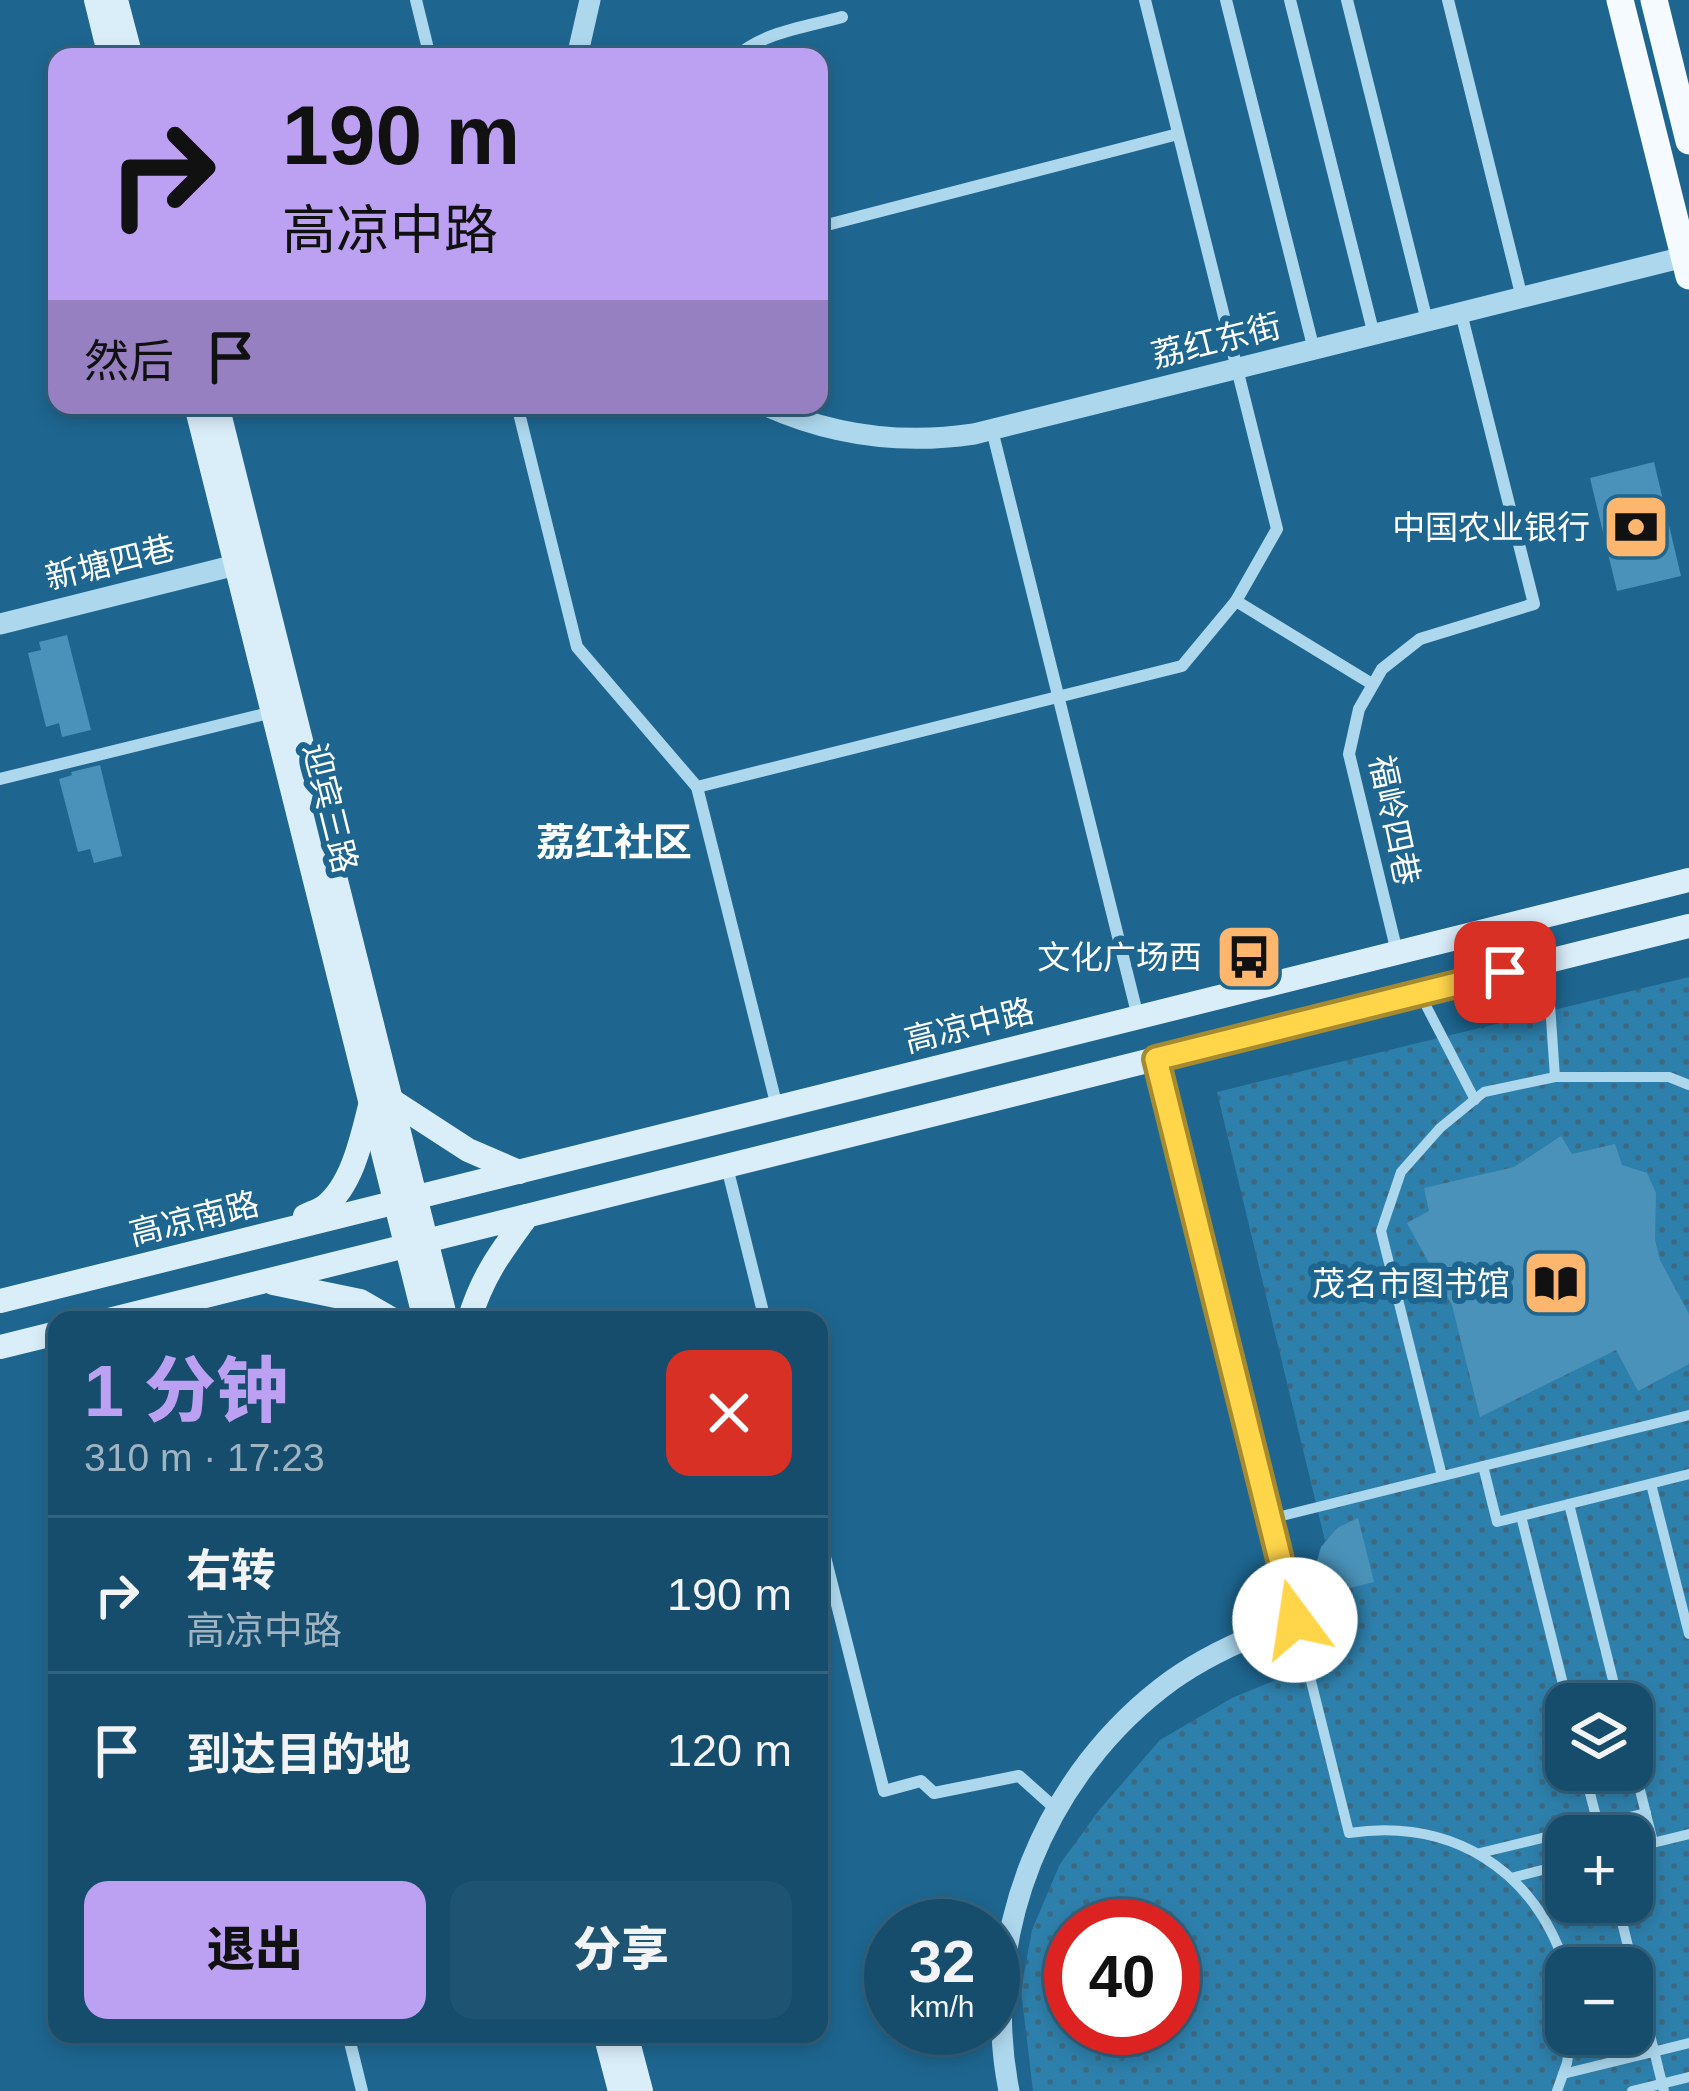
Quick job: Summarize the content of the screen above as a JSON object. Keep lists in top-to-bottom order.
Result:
{
  "streets": {
    "main road": ["迎宾三路", "高凉中路", "高凉南路"],
    "street": ["荔红东街", "新塘四巷", "福岭四巷"]
  },
  "crossings": [
    ["荔红东街", "福岭四巷"],
    ["新塘四巷", "迎宾三路"],
    ["迎宾三路", "高凉中路"],
    ["迎宾三路", "高凉南路"],
    ["福岭四巷", "高凉中路"],
    ["高凉中路", "高凉南路"]
  ],
  "districts": ["荔红社区"],
  "places": {
    "bank": ["中国农业银行"],
    "bus stop": ["文化广场西"],
    "library": ["茂名市图书馆"]
  },
  "page": {
    "turn": ["190 m", "高凉中路"],
    "then": "然后",
    "heading": ["1 分钟", "310 m · 17:23"],
    "list": [
      {
        "name": "右转",
        "note": "高凉中路",
        "value": "190 m"
      },
      {
        "name": "到达目的地",
        "value": "120 m"
      }
    ],
    "map_buttons": ["+", "−"],
    "buttons": ["退出", "分享"],
    "speed": "32 km/h",
    "limit": "40"
  }
}
